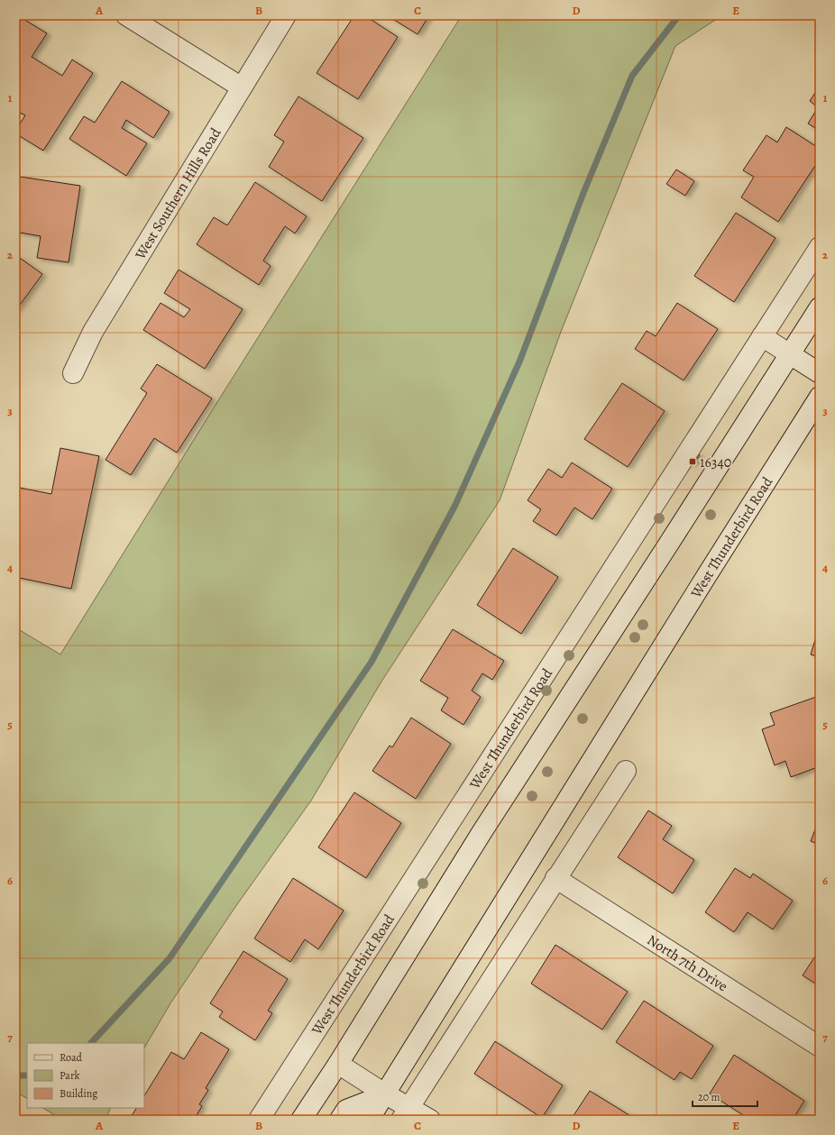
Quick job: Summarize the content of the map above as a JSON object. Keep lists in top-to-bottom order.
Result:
{
  "streets": {
    "street": ["West Southern Hills Road", "West Thunderbird Road", "North 7th Drive"]
  },
  "places": {
    "transit": ["16340"]
  },
  "legend": ["Road", "Park", "Building"],
  "scale_bar": "20 m",
  "grid": {
    "columns": [
      "A",
      "B",
      "C",
      "D",
      "E"
    ],
    "rows": [
      "1",
      "2",
      "3",
      "4",
      "5",
      "6",
      "7"
    ]
  }
}
